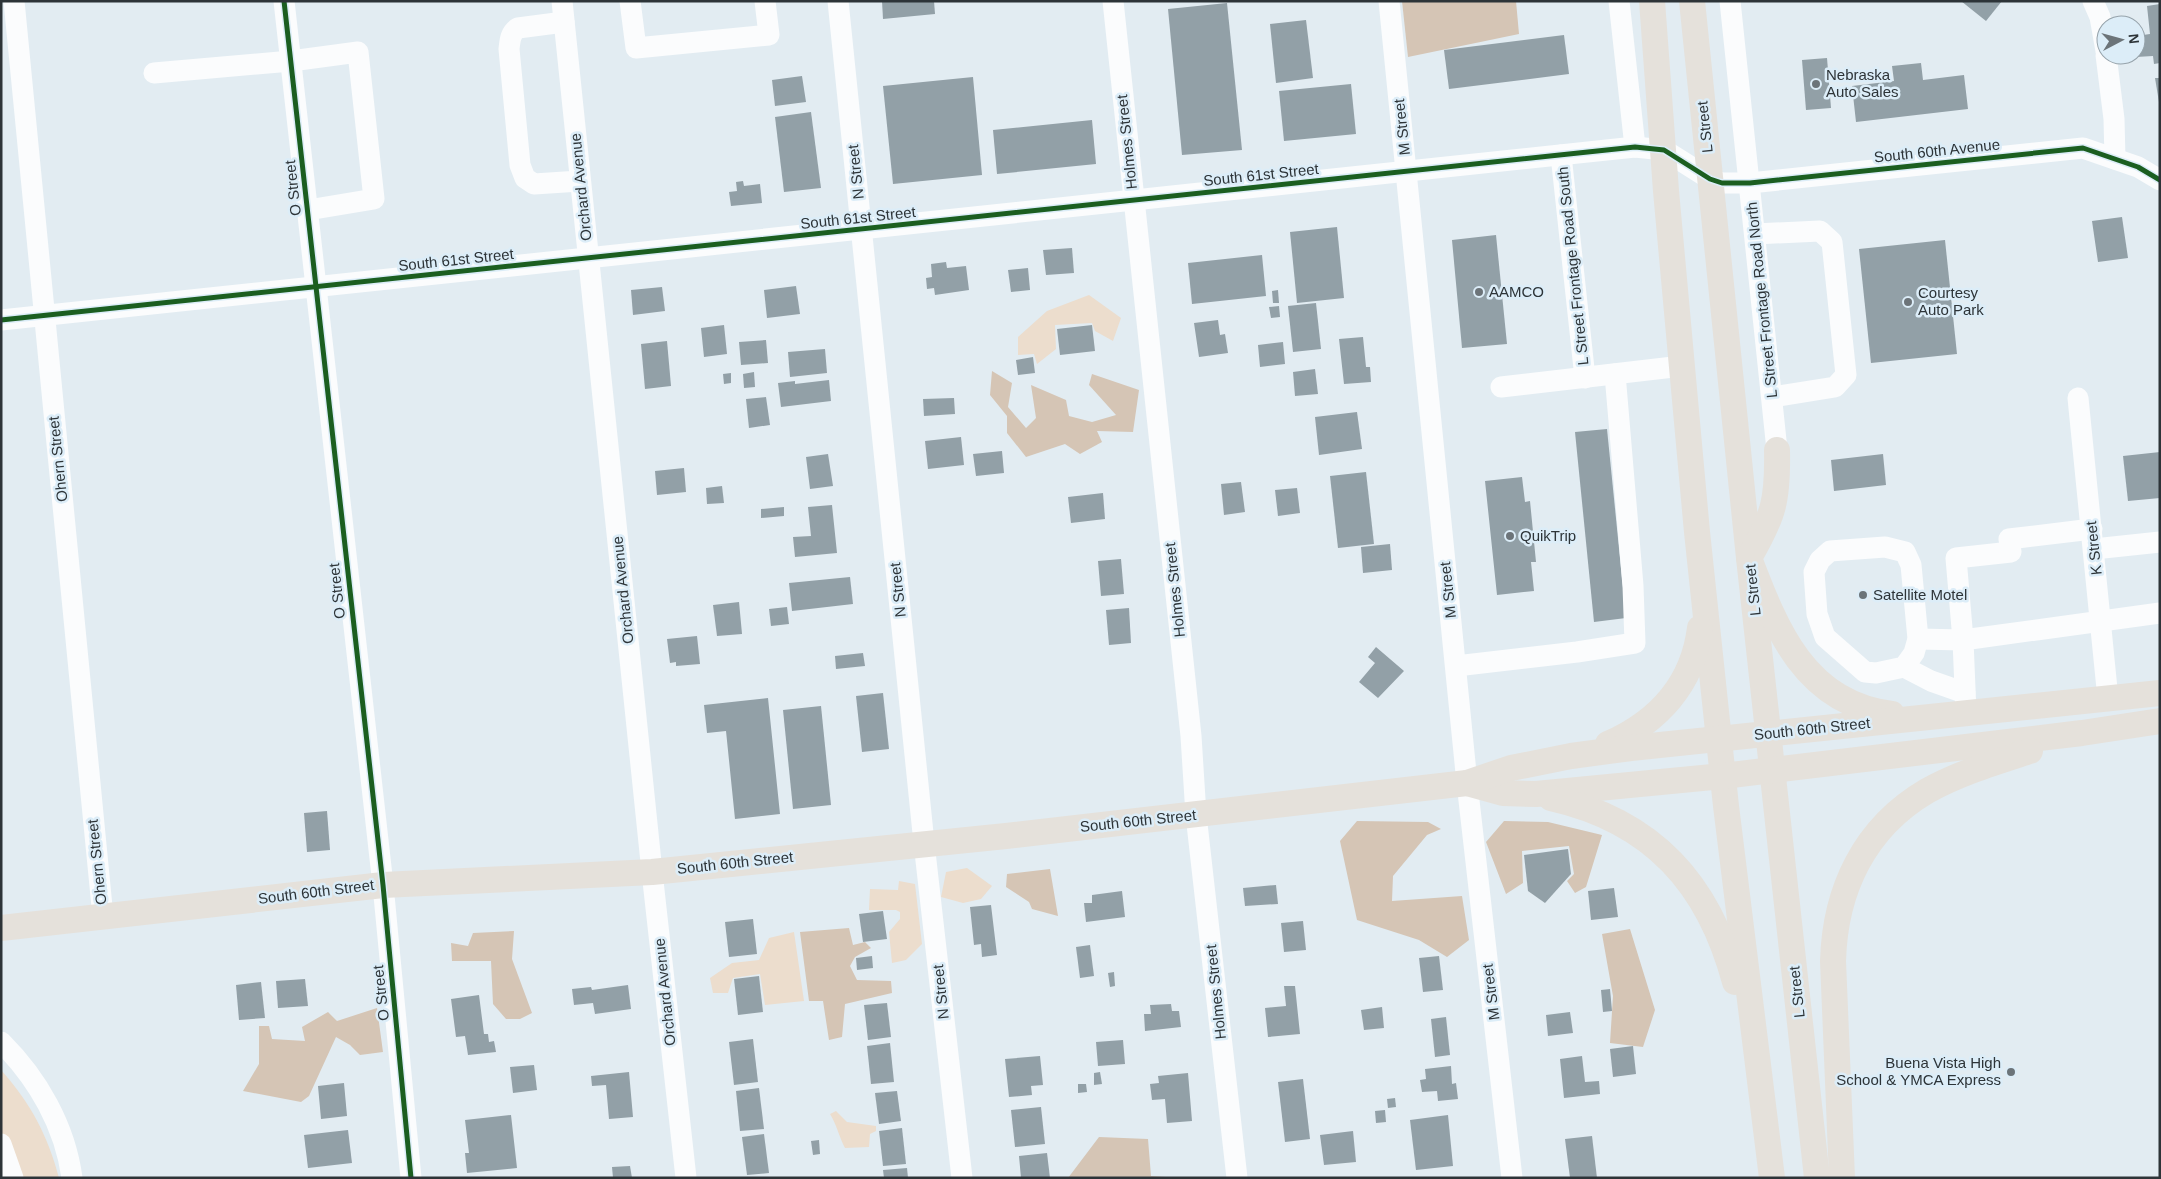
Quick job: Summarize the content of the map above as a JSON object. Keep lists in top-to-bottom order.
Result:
{
  "streets": {
    "main road": ["L Street", "South 60th Street"],
    "street": [
      "M Street",
      "Holmes Street",
      "South 60th Avenue",
      "N Street",
      "South 61st Street",
      "Orchard Avenue",
      "O Street",
      "L Street Frontage Road South",
      "L Street Frontage Road North",
      "Ohern Street",
      "K Street"
    ]
  },
  "crossings": [
    ["M Street", "South 61st Street"],
    ["M Street", "South 60th Street"],
    ["L Street", "South 60th Avenue"],
    ["L Street", "South 61st Street"],
    ["L Street", "South 60th Street"],
    ["Holmes Street", "South 61st Street"],
    ["Holmes Street", "South 60th Street"],
    ["South 60th Avenue", "South 61st Street"],
    ["South 60th Avenue", "L Street Frontage Road North"],
    ["N Street", "South 61st Street"],
    ["N Street", "South 60th Street"],
    ["South 61st Street", "Orchard Avenue"],
    ["South 61st Street", "O Street"],
    ["South 61st Street", "L Street Frontage Road South"],
    ["South 61st Street", "Ohern Street"],
    ["Orchard Avenue", "South 60th Street"],
    ["O Street", "South 60th Street"],
    ["Ohern Street", "South 60th Street"],
    ["K Street", "South 60th Street"]
  ],
  "places": [
    "Nebraska Auto Sales",
    "AAMCO",
    "Courtesy Auto Park",
    "QuikTrip",
    "Satellite Motel",
    "Buena Vista High School & YMCA Express"
  ],
  "north": "right"
}
